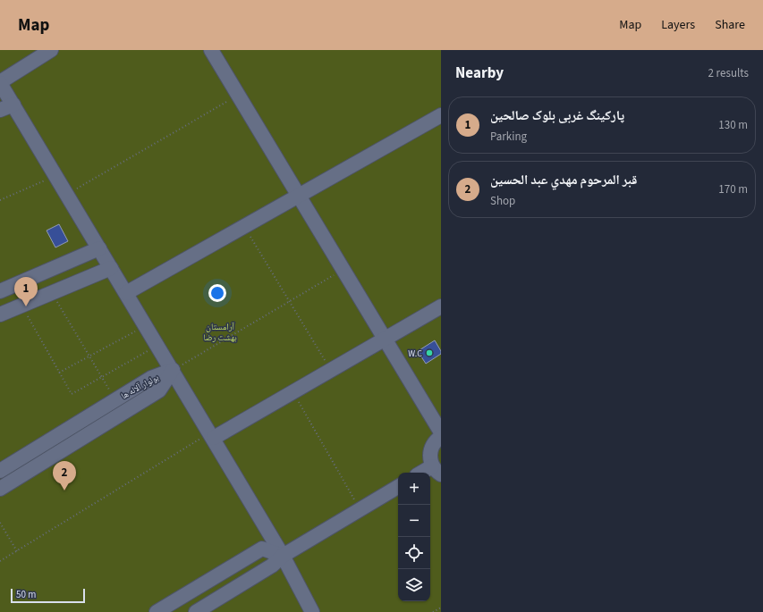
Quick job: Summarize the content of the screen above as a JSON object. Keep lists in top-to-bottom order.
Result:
{
  "streets": {
    "lane": ["بولوار آلاله ها"]
  },
  "parks": ["آرامستان بهشت رضا"],
  "places": ["W.C"],
  "scale_bar": "50 m",
  "page": {
    "header": "Map",
    "nav": ["Map", "Layers", "Share"],
    "heading": ["Nearby", "2 results"],
    "list": [
      {
        "mark": "1",
        "name": "پارکینگ غربی بلوک صالحین",
        "note": "Parking",
        "value": "130 m"
      },
      {
        "mark": "2",
        "name": "قبر المرحوم مهدي عبد الحسين",
        "note": "Shop",
        "value": "170 m"
      }
    ],
    "pins": ["1", "2"],
    "map_buttons": ["+", "−"],
    "scale": "50 m"
  }
}
